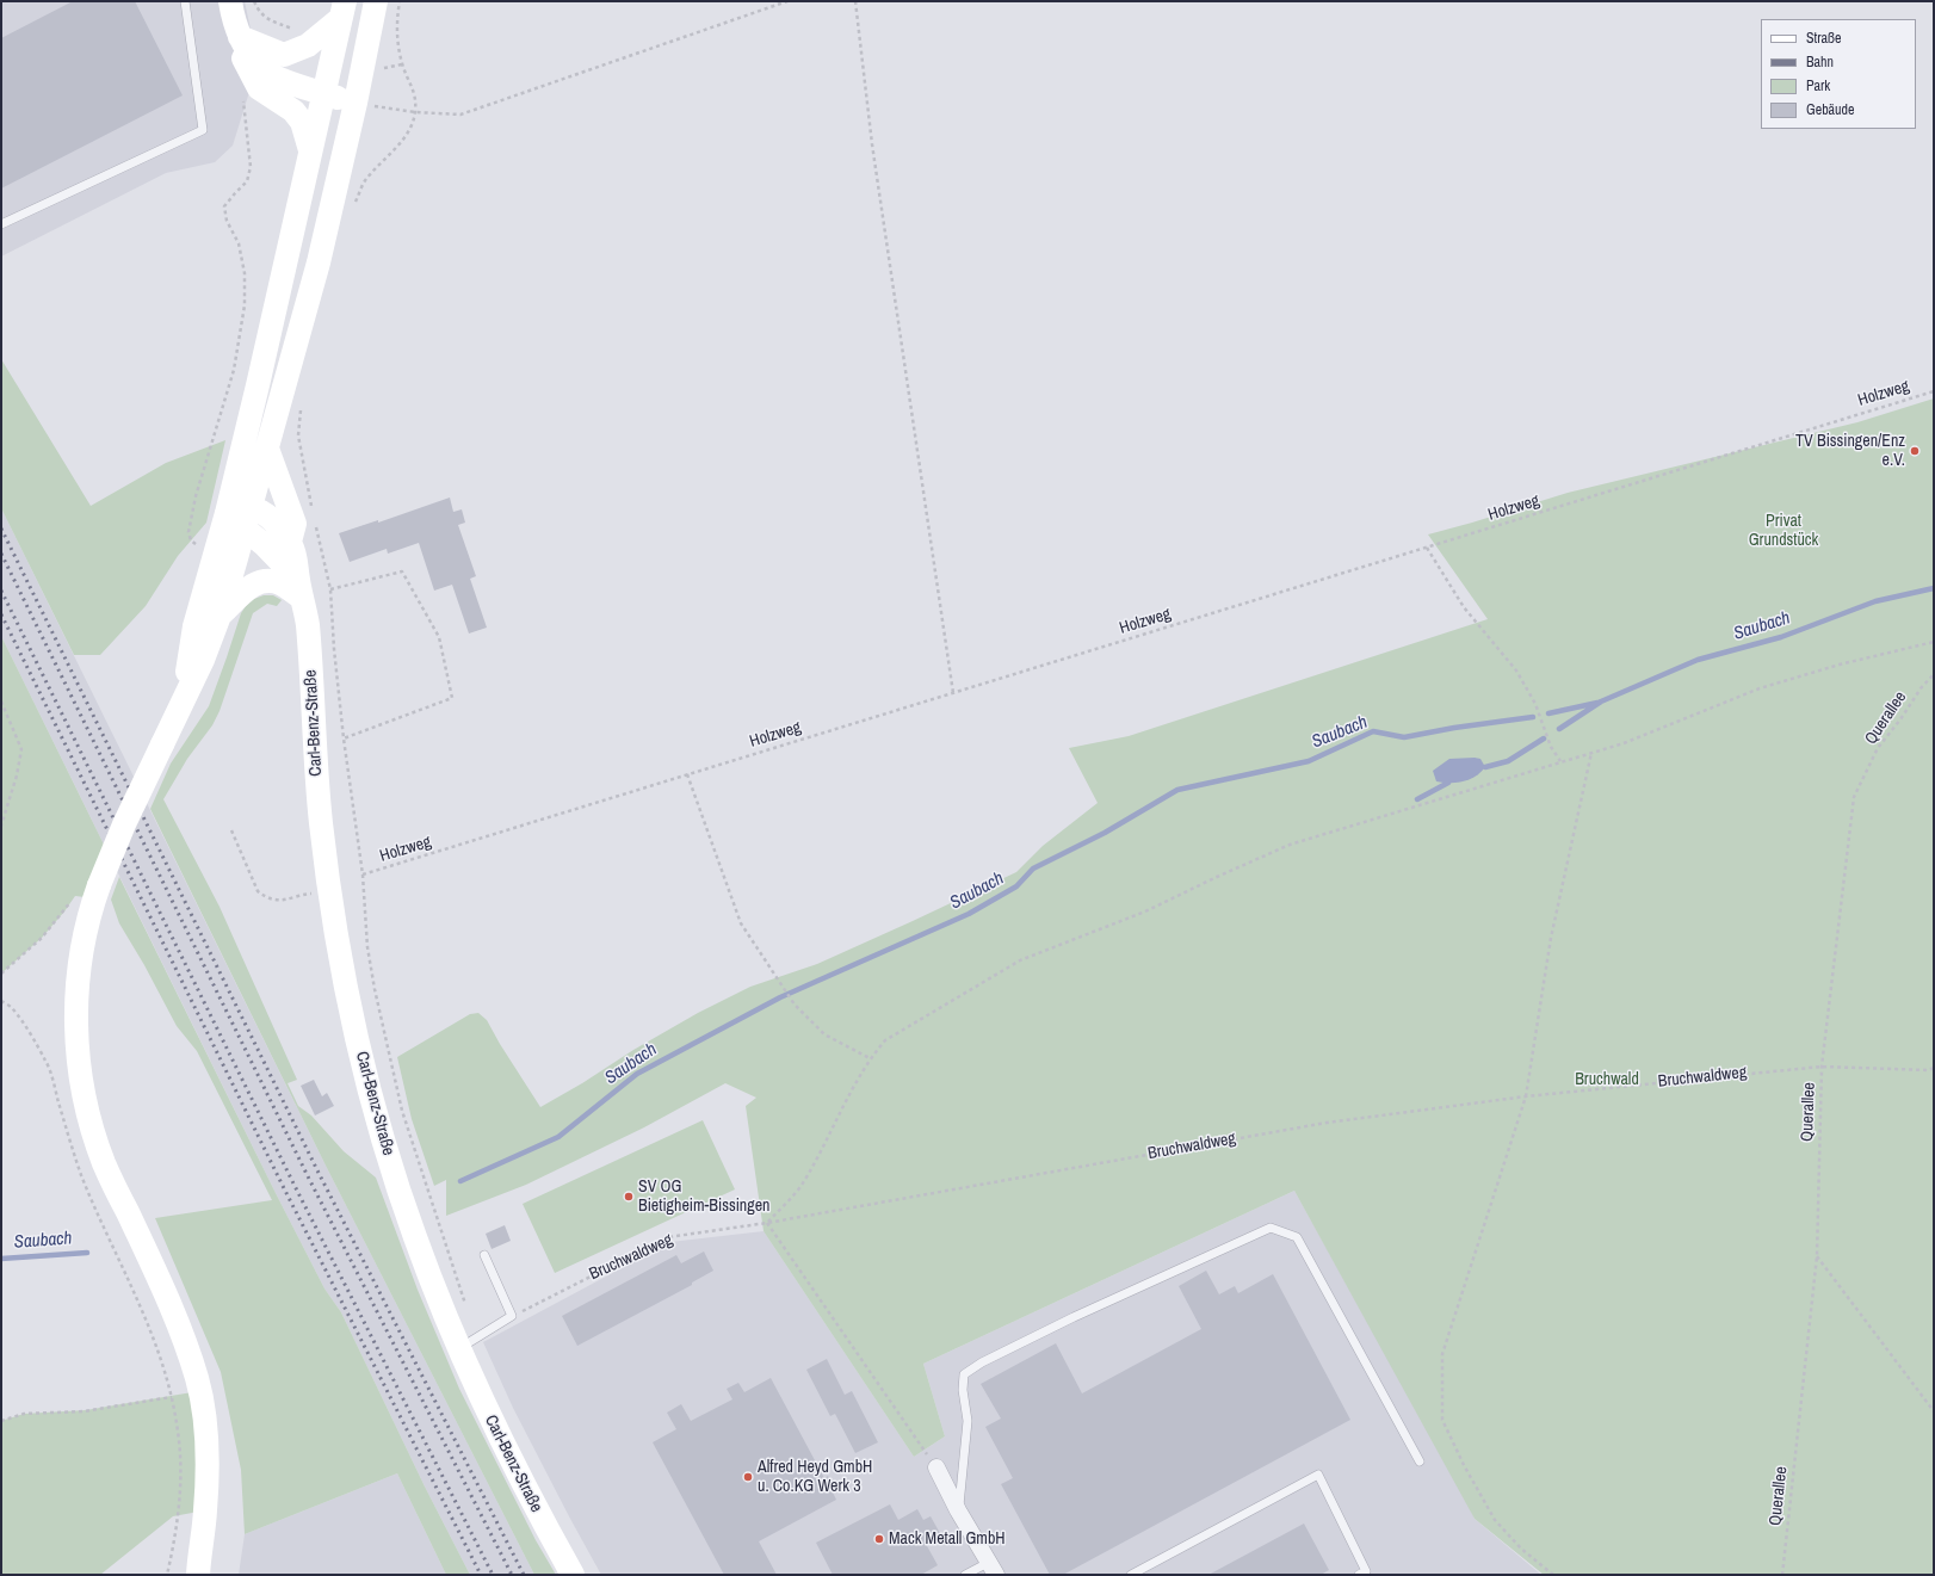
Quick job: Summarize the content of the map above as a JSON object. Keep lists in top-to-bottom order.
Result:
{
  "streets": {
    "main road": ["Carl-Benz-Straße"],
    "path": ["Holzweg", "Querallee", "Bruchwaldweg"]
  },
  "crossings": [
    ["Querallee", "Bruchwaldweg"]
  ],
  "water": ["Saubach"],
  "parks": ["Privat Grundstück", "Bruchwald"],
  "places": [
    "TV Bissingen/Enz e.V.",
    "SV OG Bietigheim-Bissingen",
    "Alfred Heyd GmbH u. Co.KG Werk 3",
    "Mack Metall GmbH"
  ],
  "legend": [
    "Straße",
    "Bahn",
    "Park",
    "Gebäude"
  ]
}
